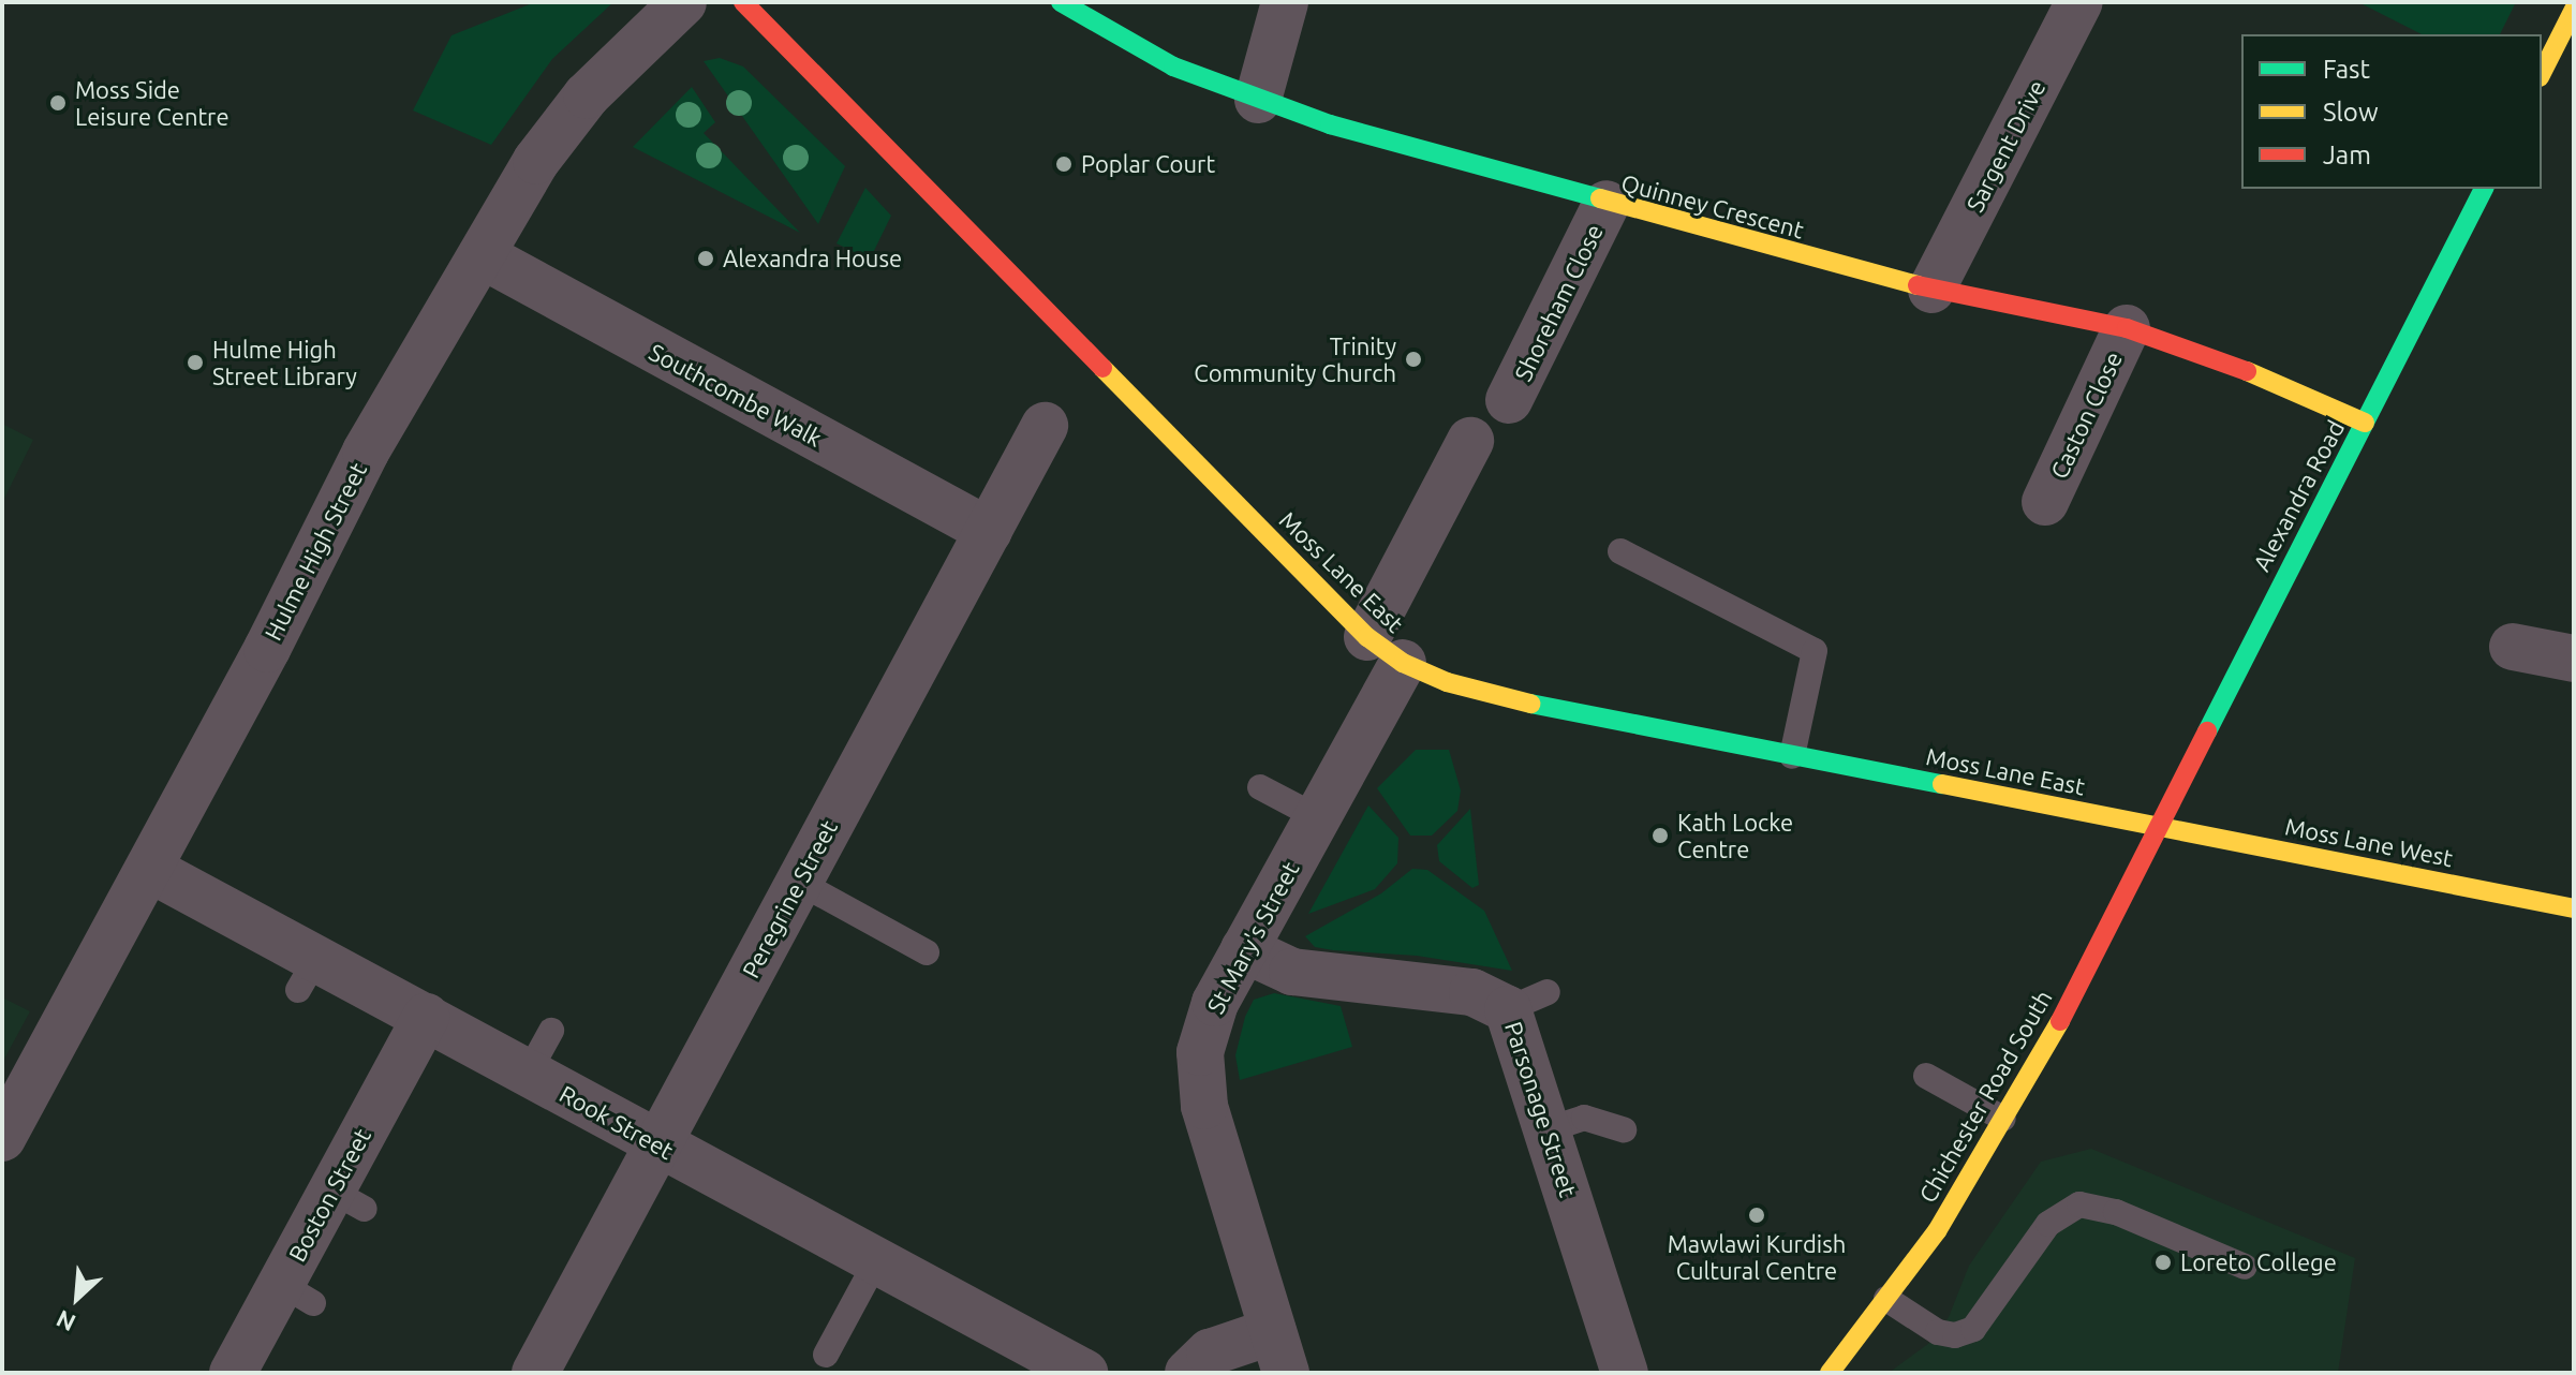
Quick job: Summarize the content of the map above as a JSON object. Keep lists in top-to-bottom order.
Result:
{
  "streets": {
    "street": [
      "Sargent Drive",
      "Quinney Crescent",
      "Shoreham Close",
      "Southcombe Walk",
      "Caston Close",
      "Alexandra Road",
      "Hulme High Street",
      "Moss Lane East",
      "Moss Lane West",
      "Peregrine Street",
      "St Mary's Street",
      "Chichester Road South",
      "Parsonage Street",
      "Rook Street",
      "Boston Street"
    ]
  },
  "crossings": [
    ["Sargent Drive", "Quinney Crescent"],
    ["Quinney Crescent", "Shoreham Close"],
    ["Quinney Crescent", "Caston Close"],
    ["Quinney Crescent", "Alexandra Road"],
    ["Southcombe Walk", "Hulme High Street"],
    ["Southcombe Walk", "Peregrine Street"],
    ["Alexandra Road", "Moss Lane East"],
    ["Alexandra Road", "Moss Lane West"],
    ["Alexandra Road", "Chichester Road South"],
    ["Hulme High Street", "Rook Street"],
    ["Moss Lane East", "Moss Lane West"],
    ["Moss Lane East", "St Mary's Street"],
    ["Moss Lane East", "Chichester Road South"],
    ["Moss Lane West", "Chichester Road South"],
    ["Peregrine Street", "Rook Street"],
    ["St Mary's Street", "Parsonage Street"],
    ["Rook Street", "Boston Street"]
  ],
  "places": [
    "Moss Side Leisure Centre",
    "Poplar Court",
    "Alexandra House",
    "Trinity Community Church",
    "Hulme High Street Library",
    "Kath Locke Centre",
    "Mawlawi Kurdish Cultural Centre",
    "Loreto College"
  ],
  "legend": ["Fast", "Slow", "Jam"],
  "north": "bottom left"
}
